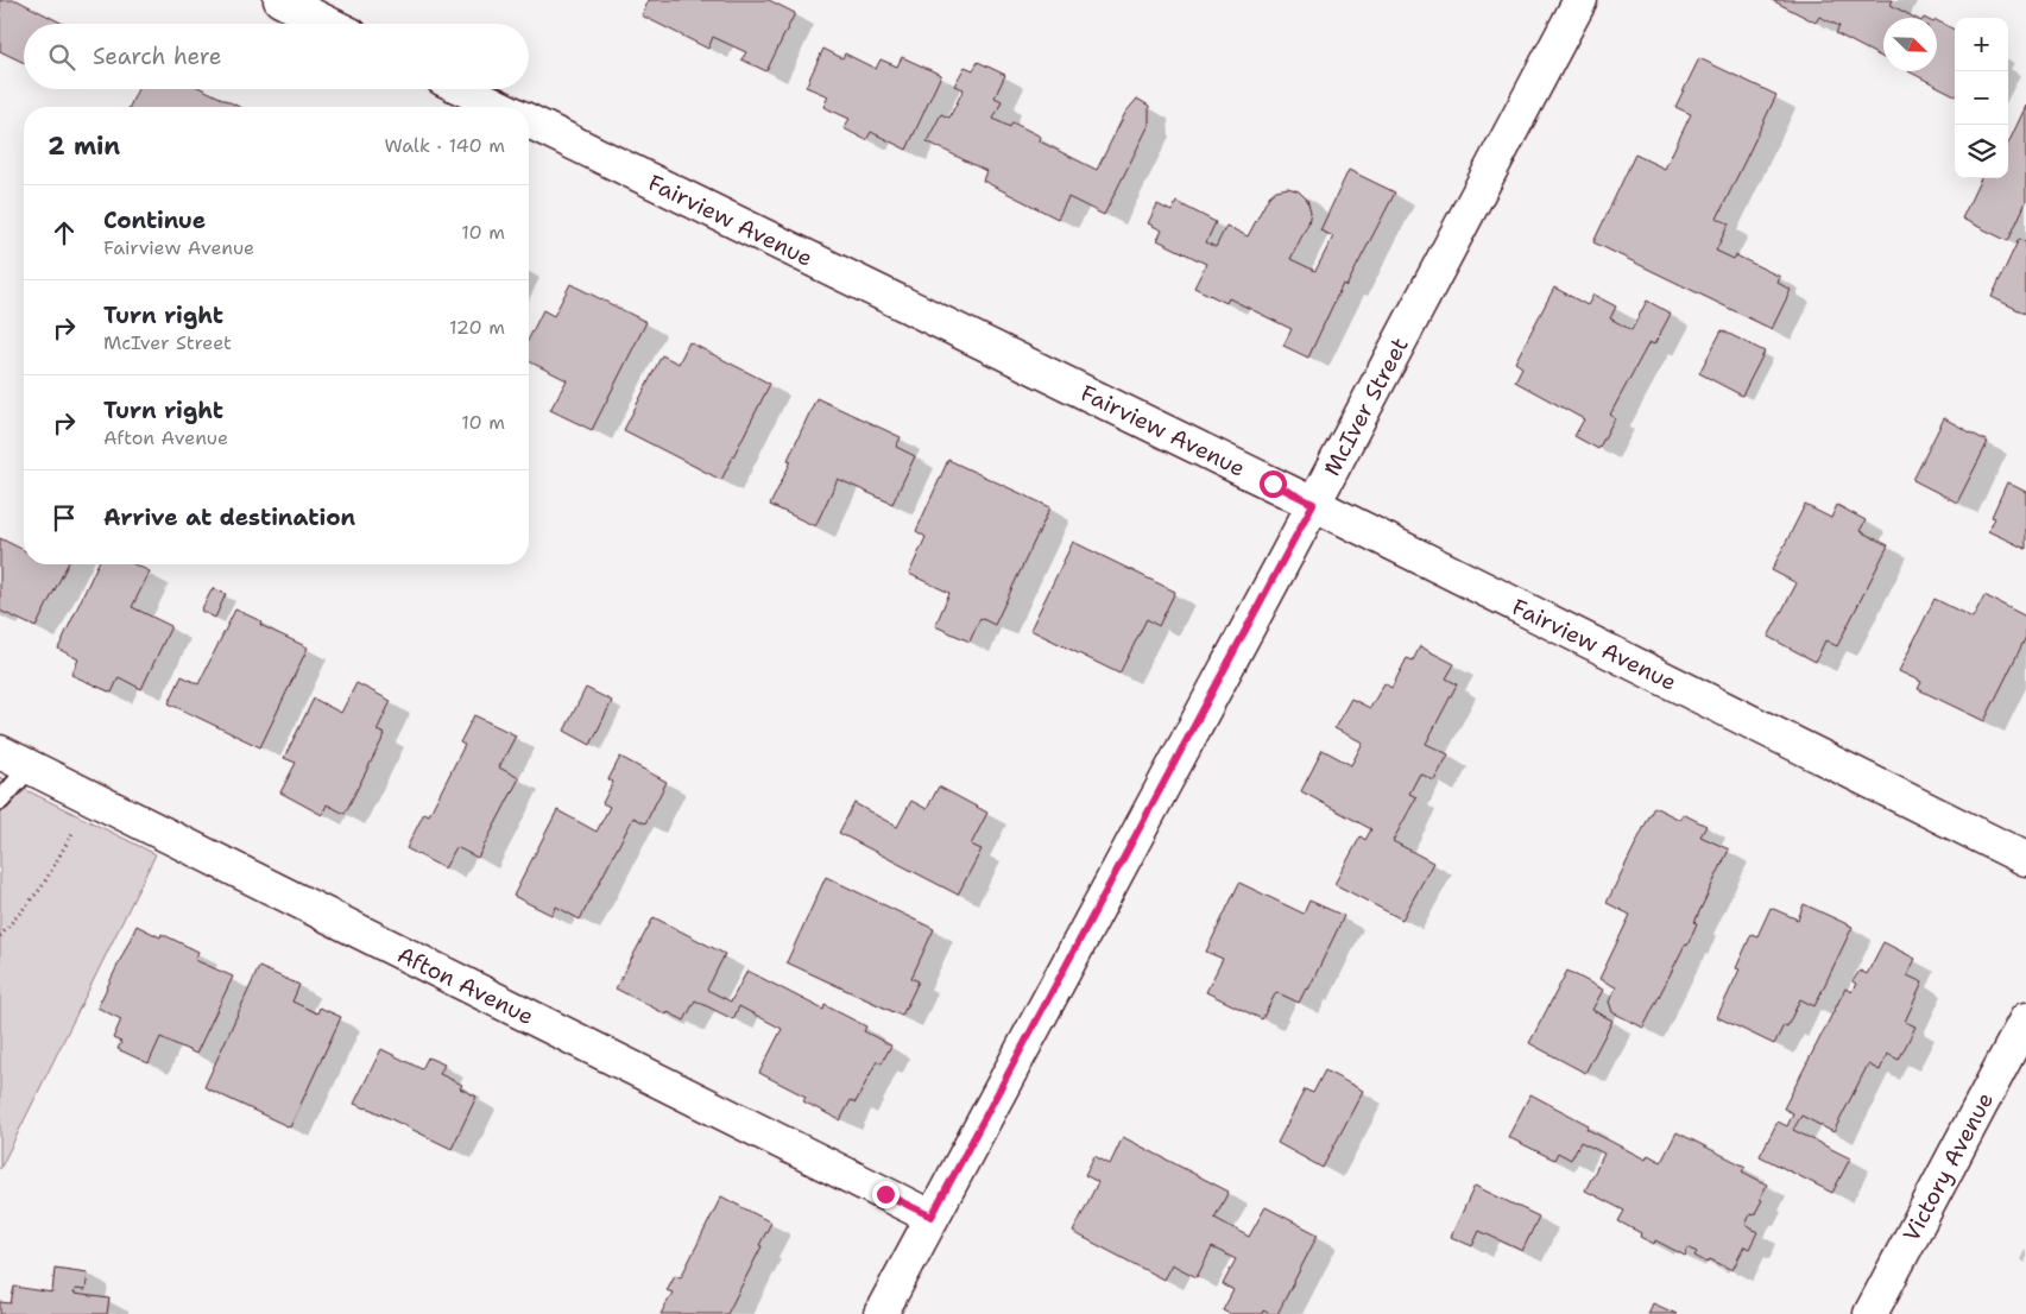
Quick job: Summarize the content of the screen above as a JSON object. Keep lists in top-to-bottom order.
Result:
{
  "streets": {
    "street": [
      "Fairview Avenue",
      "McIver Street",
      "Afton Avenue",
      "Victory Avenue"
    ]
  },
  "crossings": [
    ["Fairview Avenue", "McIver Street"],
    ["McIver Street", "Afton Avenue"]
  ],
  "north": "bottom right",
  "page": {
    "map_buttons": ["+", "−"],
    "search": "Search here",
    "heading": ["2 min", "Walk · 140 m"],
    "list": [
      ["Continue", "Fairview Avenue", "10 m"],
      ["Turn right", "McIver Street", "120 m"],
      ["Turn right", "Afton Avenue", "10 m"],
      "Arrive at destination"
    ]
  }
}
